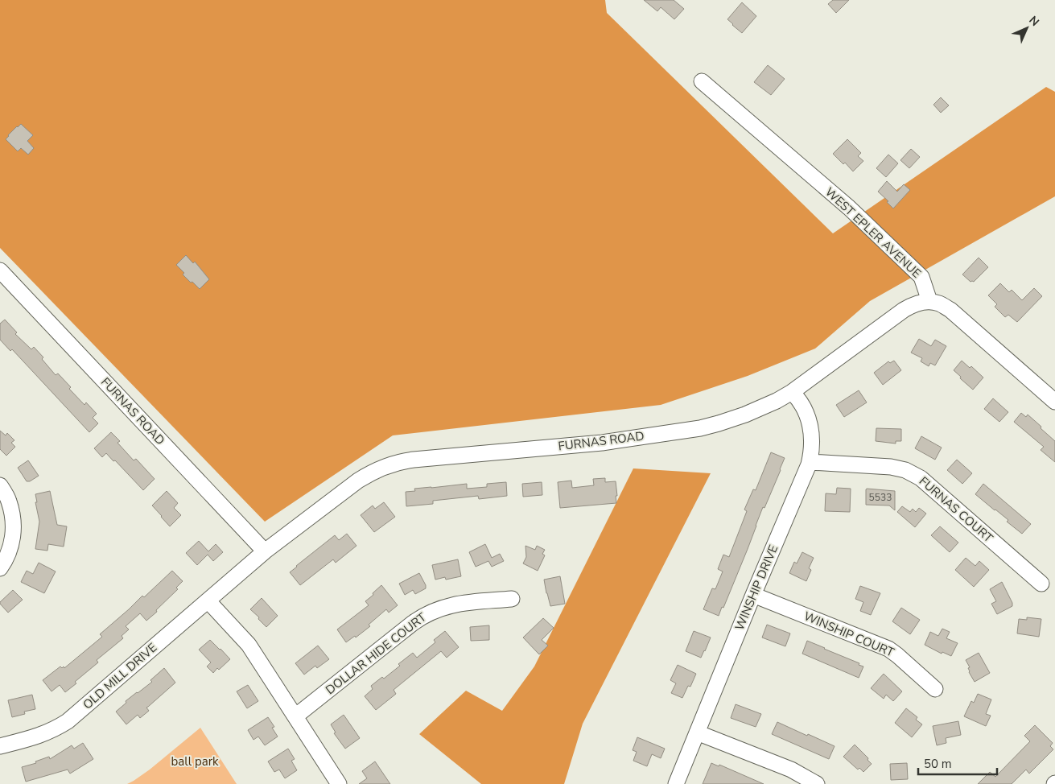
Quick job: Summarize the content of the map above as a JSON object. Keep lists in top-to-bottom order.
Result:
{
  "streets": {
    "street": [
      "WEST EPLER AVENUE",
      "FURNAS ROAD",
      "FURNAS COURT",
      "WINSHIP DRIVE",
      "WINSHIP COURT",
      "DOLLAR HIDE COURT",
      "OLD MILL DRIVE"
    ]
  },
  "crossings": [
    ["WEST EPLER AVENUE", "FURNAS ROAD"],
    ["FURNAS ROAD", "WINSHIP DRIVE"],
    ["FURNAS ROAD", "OLD MILL DRIVE"],
    ["FURNAS COURT", "WINSHIP DRIVE"],
    ["WINSHIP DRIVE", "WINSHIP COURT"]
  ],
  "parks": ["ball park"],
  "house_numbers": ["5533"],
  "scale_bar": "50 m",
  "north": "top right"
}
